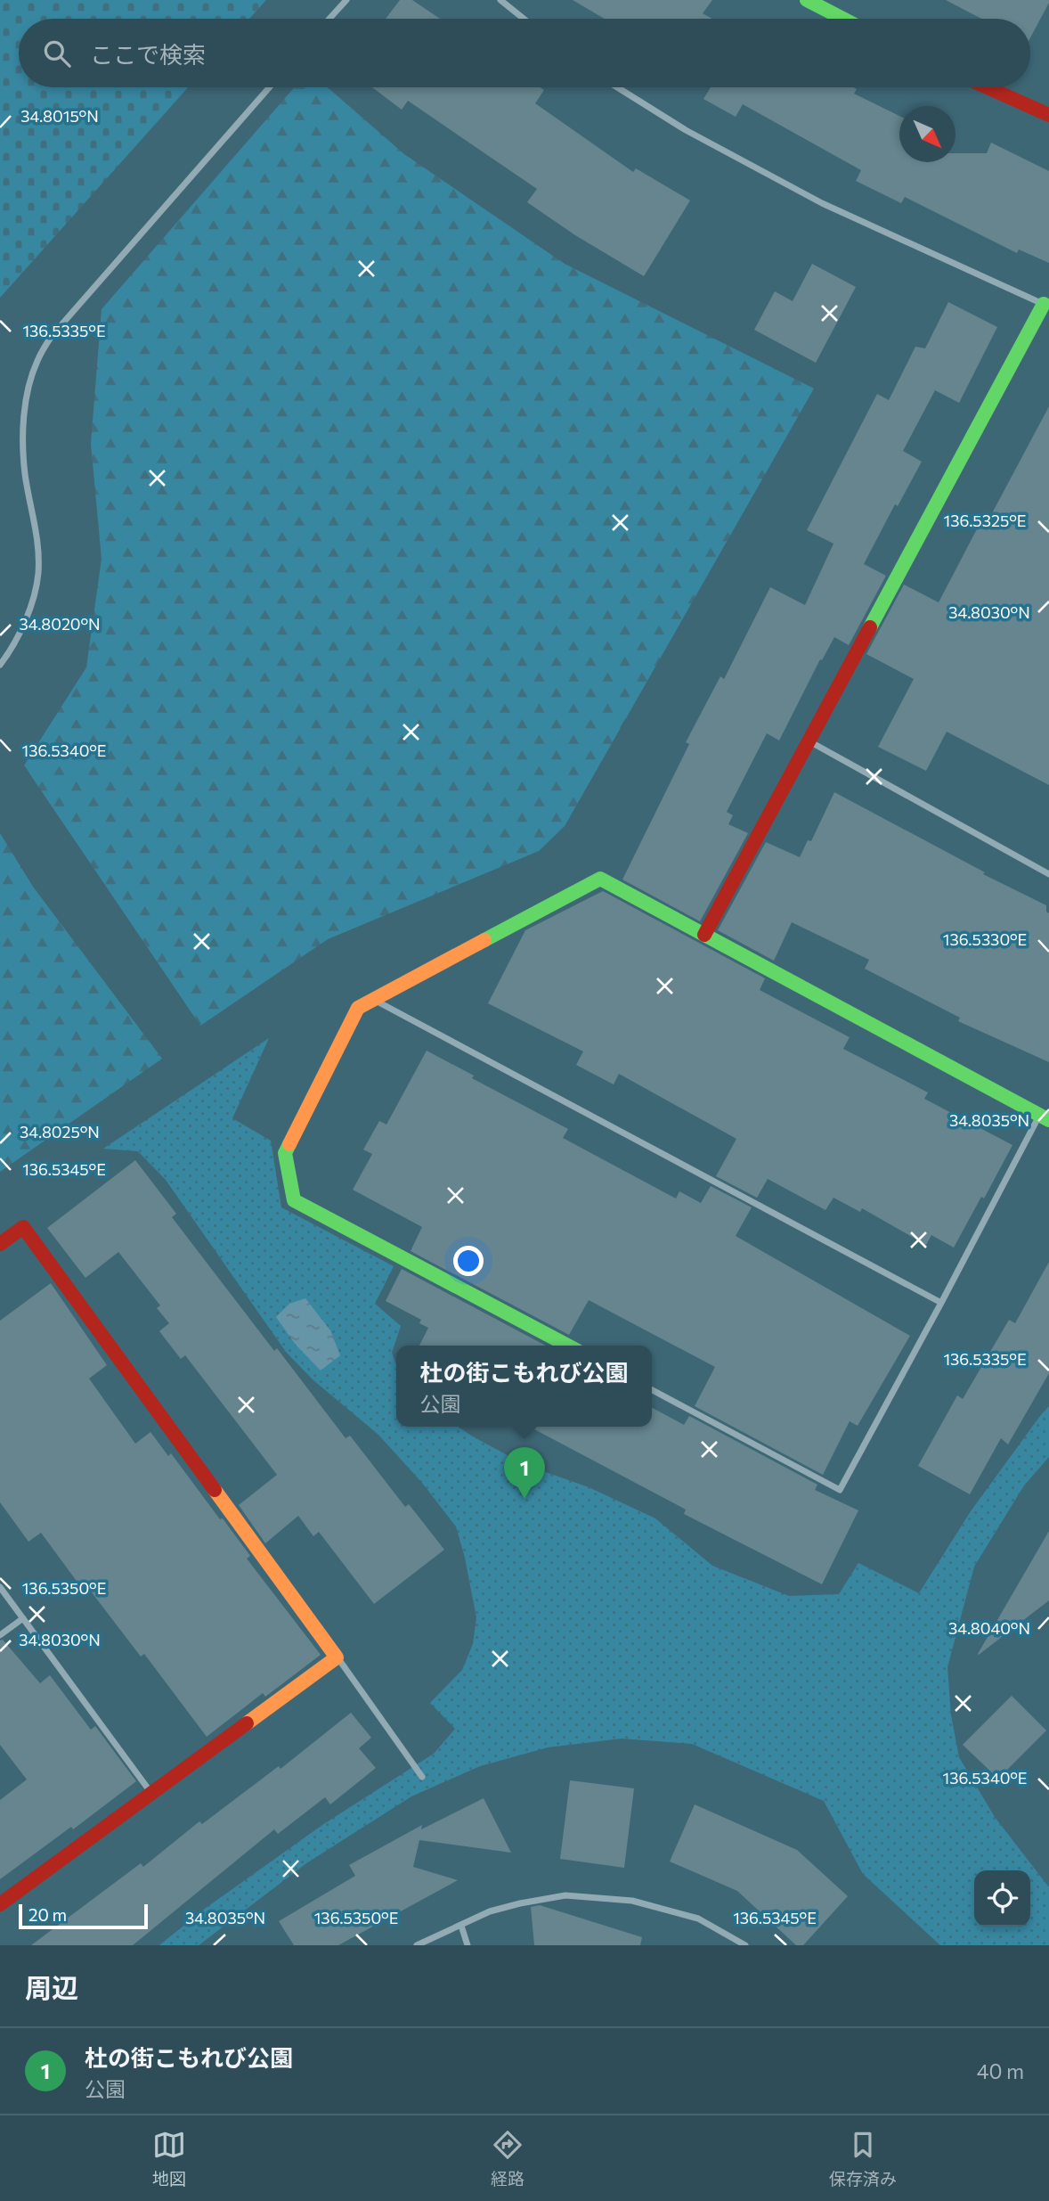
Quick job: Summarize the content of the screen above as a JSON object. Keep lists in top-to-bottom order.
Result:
{
  "scale_bar": "20 m",
  "north": "bottom right",
  "page": {
    "search": "ここで検索",
    "popup": ["杜の街こもれび公園", "公園"],
    "pins": "1",
    "scale": "20 m",
    "heading": "周辺",
    "list": [
      {
        "mark": "1",
        "name": "杜の街こもれび公園",
        "note": "公園",
        "value": "40 m"
      }
    ],
    "nav": ["地図", "経路", "保存済み"]
  },
  "coordinates": [
    "34.8015°N",
    "136.5335°E",
    "136.5325°E",
    "34.8030°N",
    "34.8020°N",
    "136.5340°E",
    "136.5330°E",
    "34.8035°N",
    "34.8025°N",
    "136.5345°E",
    "136.5350°E",
    "34.8040°N"
  ]
}
